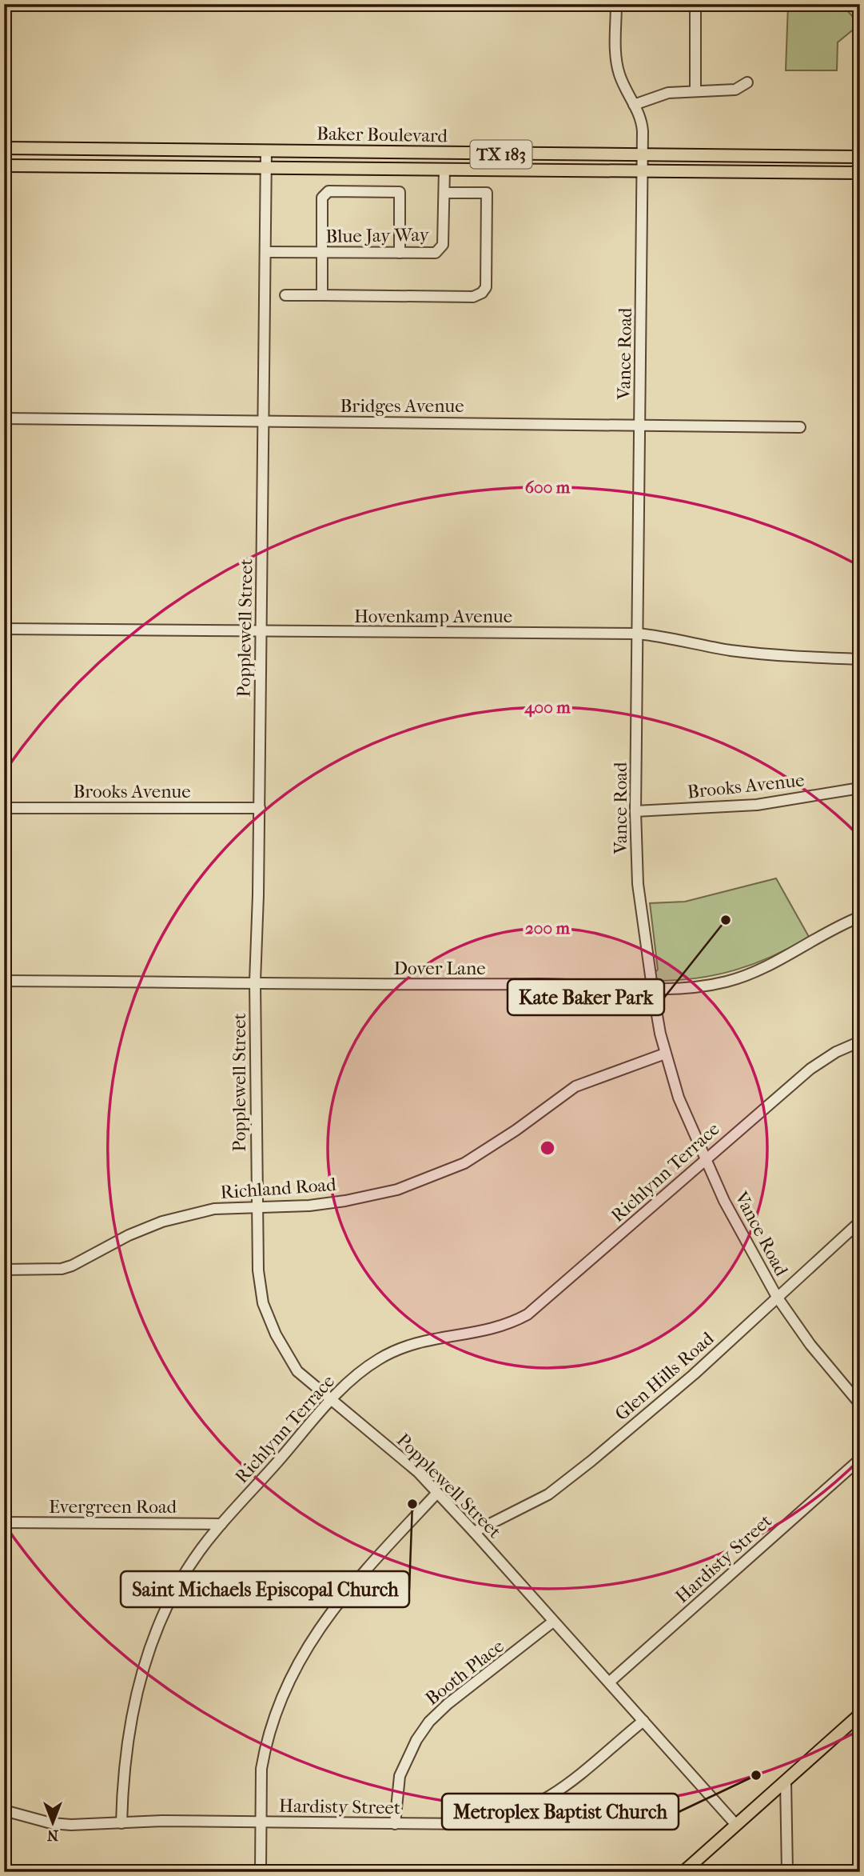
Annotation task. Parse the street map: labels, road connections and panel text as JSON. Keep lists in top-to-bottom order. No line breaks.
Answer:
{"streets":{"main road":["Baker Boulevard","TX 183"],"street":["Blue Jay Way","Vance Road","Bridges Avenue","Hovenkamp Avenue","Popplewell Street","Brooks Avenue","Dover Lane","Richlynn Terrace","Richland Road","Glen Hills Road","Evergreen Road","Hardisty Street","Booth Place"]},"crossings":[["Baker Boulevard","Blue Jay Way"],["Baker Boulevard","Vance Road"],["Baker Boulevard","Popplewell Street"],["Blue Jay Way","Popplewell Street"],["Vance Road","Bridges Avenue"],["Vance Road","Hovenkamp Avenue"],["Vance Road","Brooks Avenue"],["Vance Road","Dover Lane"],["Vance Road","Richlynn Terrace"],["Vance Road","Richland Road"],["Vance Road","Glen Hills Road"],["Bridges Avenue","Popplewell Street"],["Hovenkamp Avenue","Popplewell Street"],["Popplewell Street","Brooks Avenue"],["Popplewell Street","Dover Lane"],["Popplewell Street","Richlynn Terrace"],["Popplewell Street","Richland Road"],["Popplewell Street","Glen Hills Road"],["Popplewell Street","Hardisty Street"],["Popplewell Street","Booth Place"],["Richlynn Terrace","Evergreen Road"],["Richlynn Terrace","Hardisty Street"],["Hardisty Street","Booth Place"]],"places":["Kate Baker Park","Saint Michaels Episcopal Church","Metroplex Baptist Church"],"north":"bottom","rings":["600 m","400 m","200 m"]}
